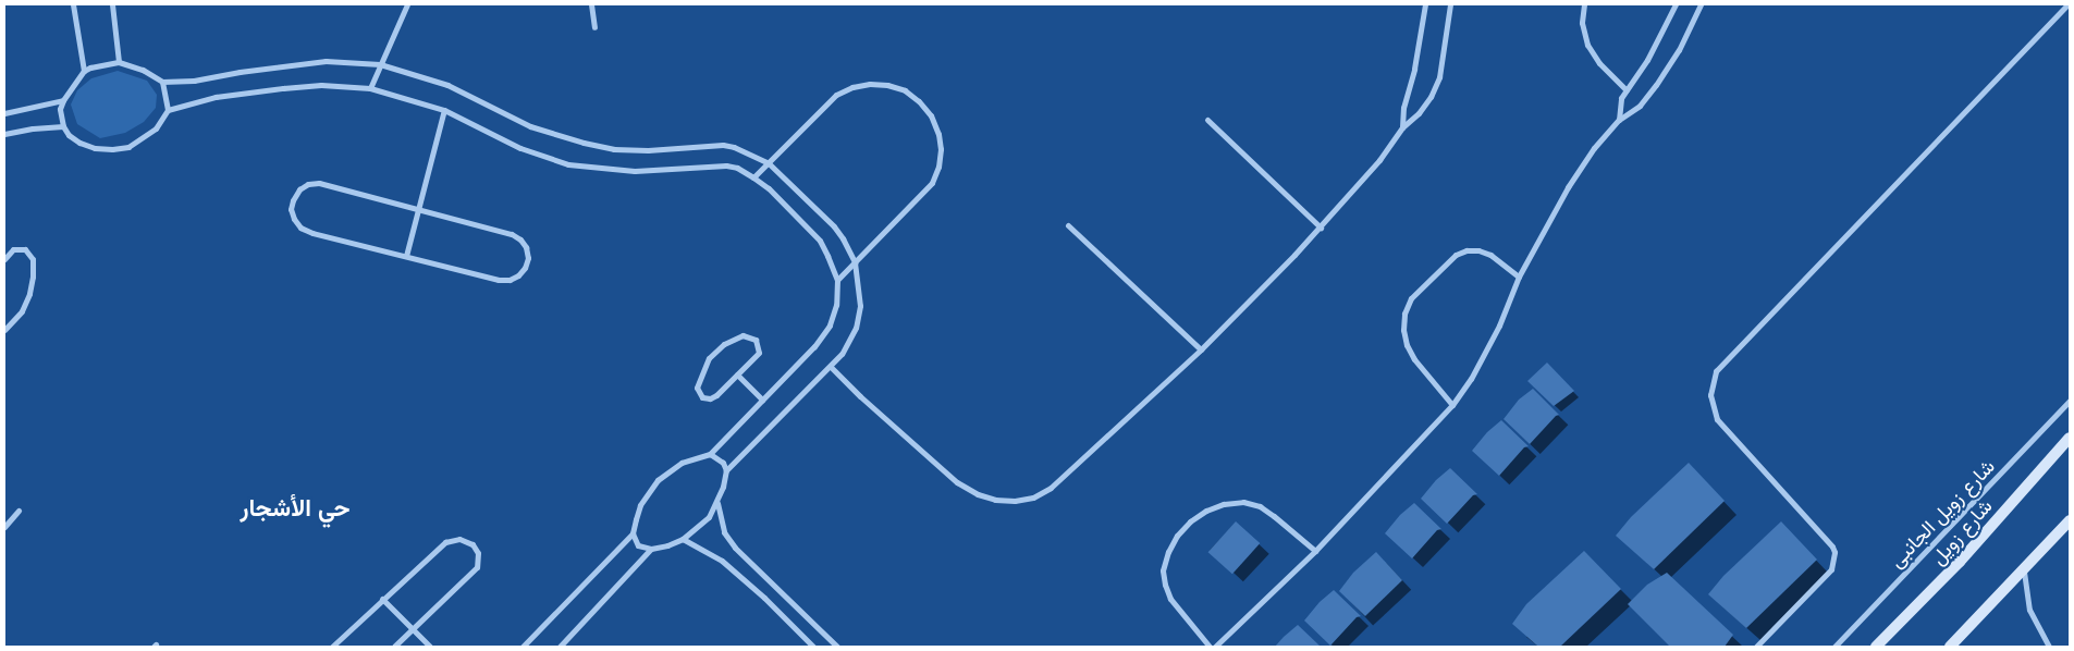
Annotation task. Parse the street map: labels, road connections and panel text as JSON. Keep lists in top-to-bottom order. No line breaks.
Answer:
{"streets":{"main road":["شارع زويل"],"street":["شارع زويل الجانبى"]},"districts":["حي الأشجار"]}
